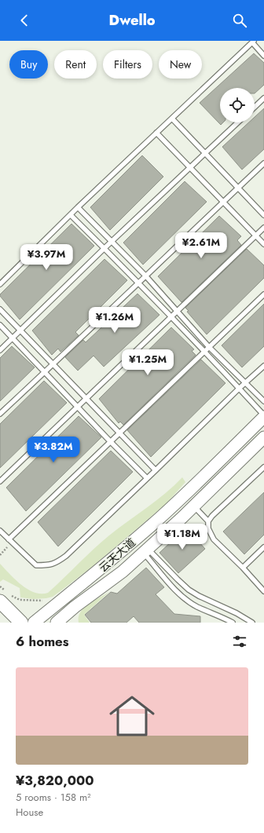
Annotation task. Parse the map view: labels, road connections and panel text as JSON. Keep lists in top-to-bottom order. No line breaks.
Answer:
{"streets":{"main road":["云天大道"]},"page":{"header":"Dwello","chip":["Buy","Rent","Filters","New"],"price":["¥2.61M","¥3.97M","¥1.26M","¥1.25M","¥3.82M","¥1.18M"],"heading":"6 homes","list":[{"name":"¥3,820,000","note":"5 rooms · 158 m² · House"}]}}
